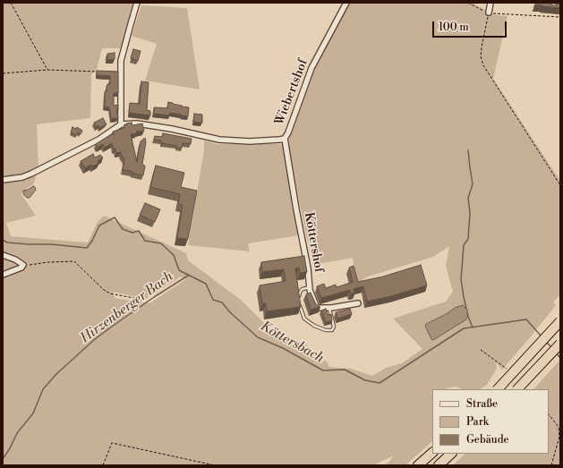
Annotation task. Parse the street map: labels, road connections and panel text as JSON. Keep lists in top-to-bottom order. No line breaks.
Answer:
{"streets":{"street":["Wiebertshof","Köttershof"]},"crossings":[["Wiebertshof","Köttershof"]],"water":["Hirzenberger Bach","Köttersbach"],"legend":["Straße","Park","Gebäude"],"scale_bar":"100 m"}
